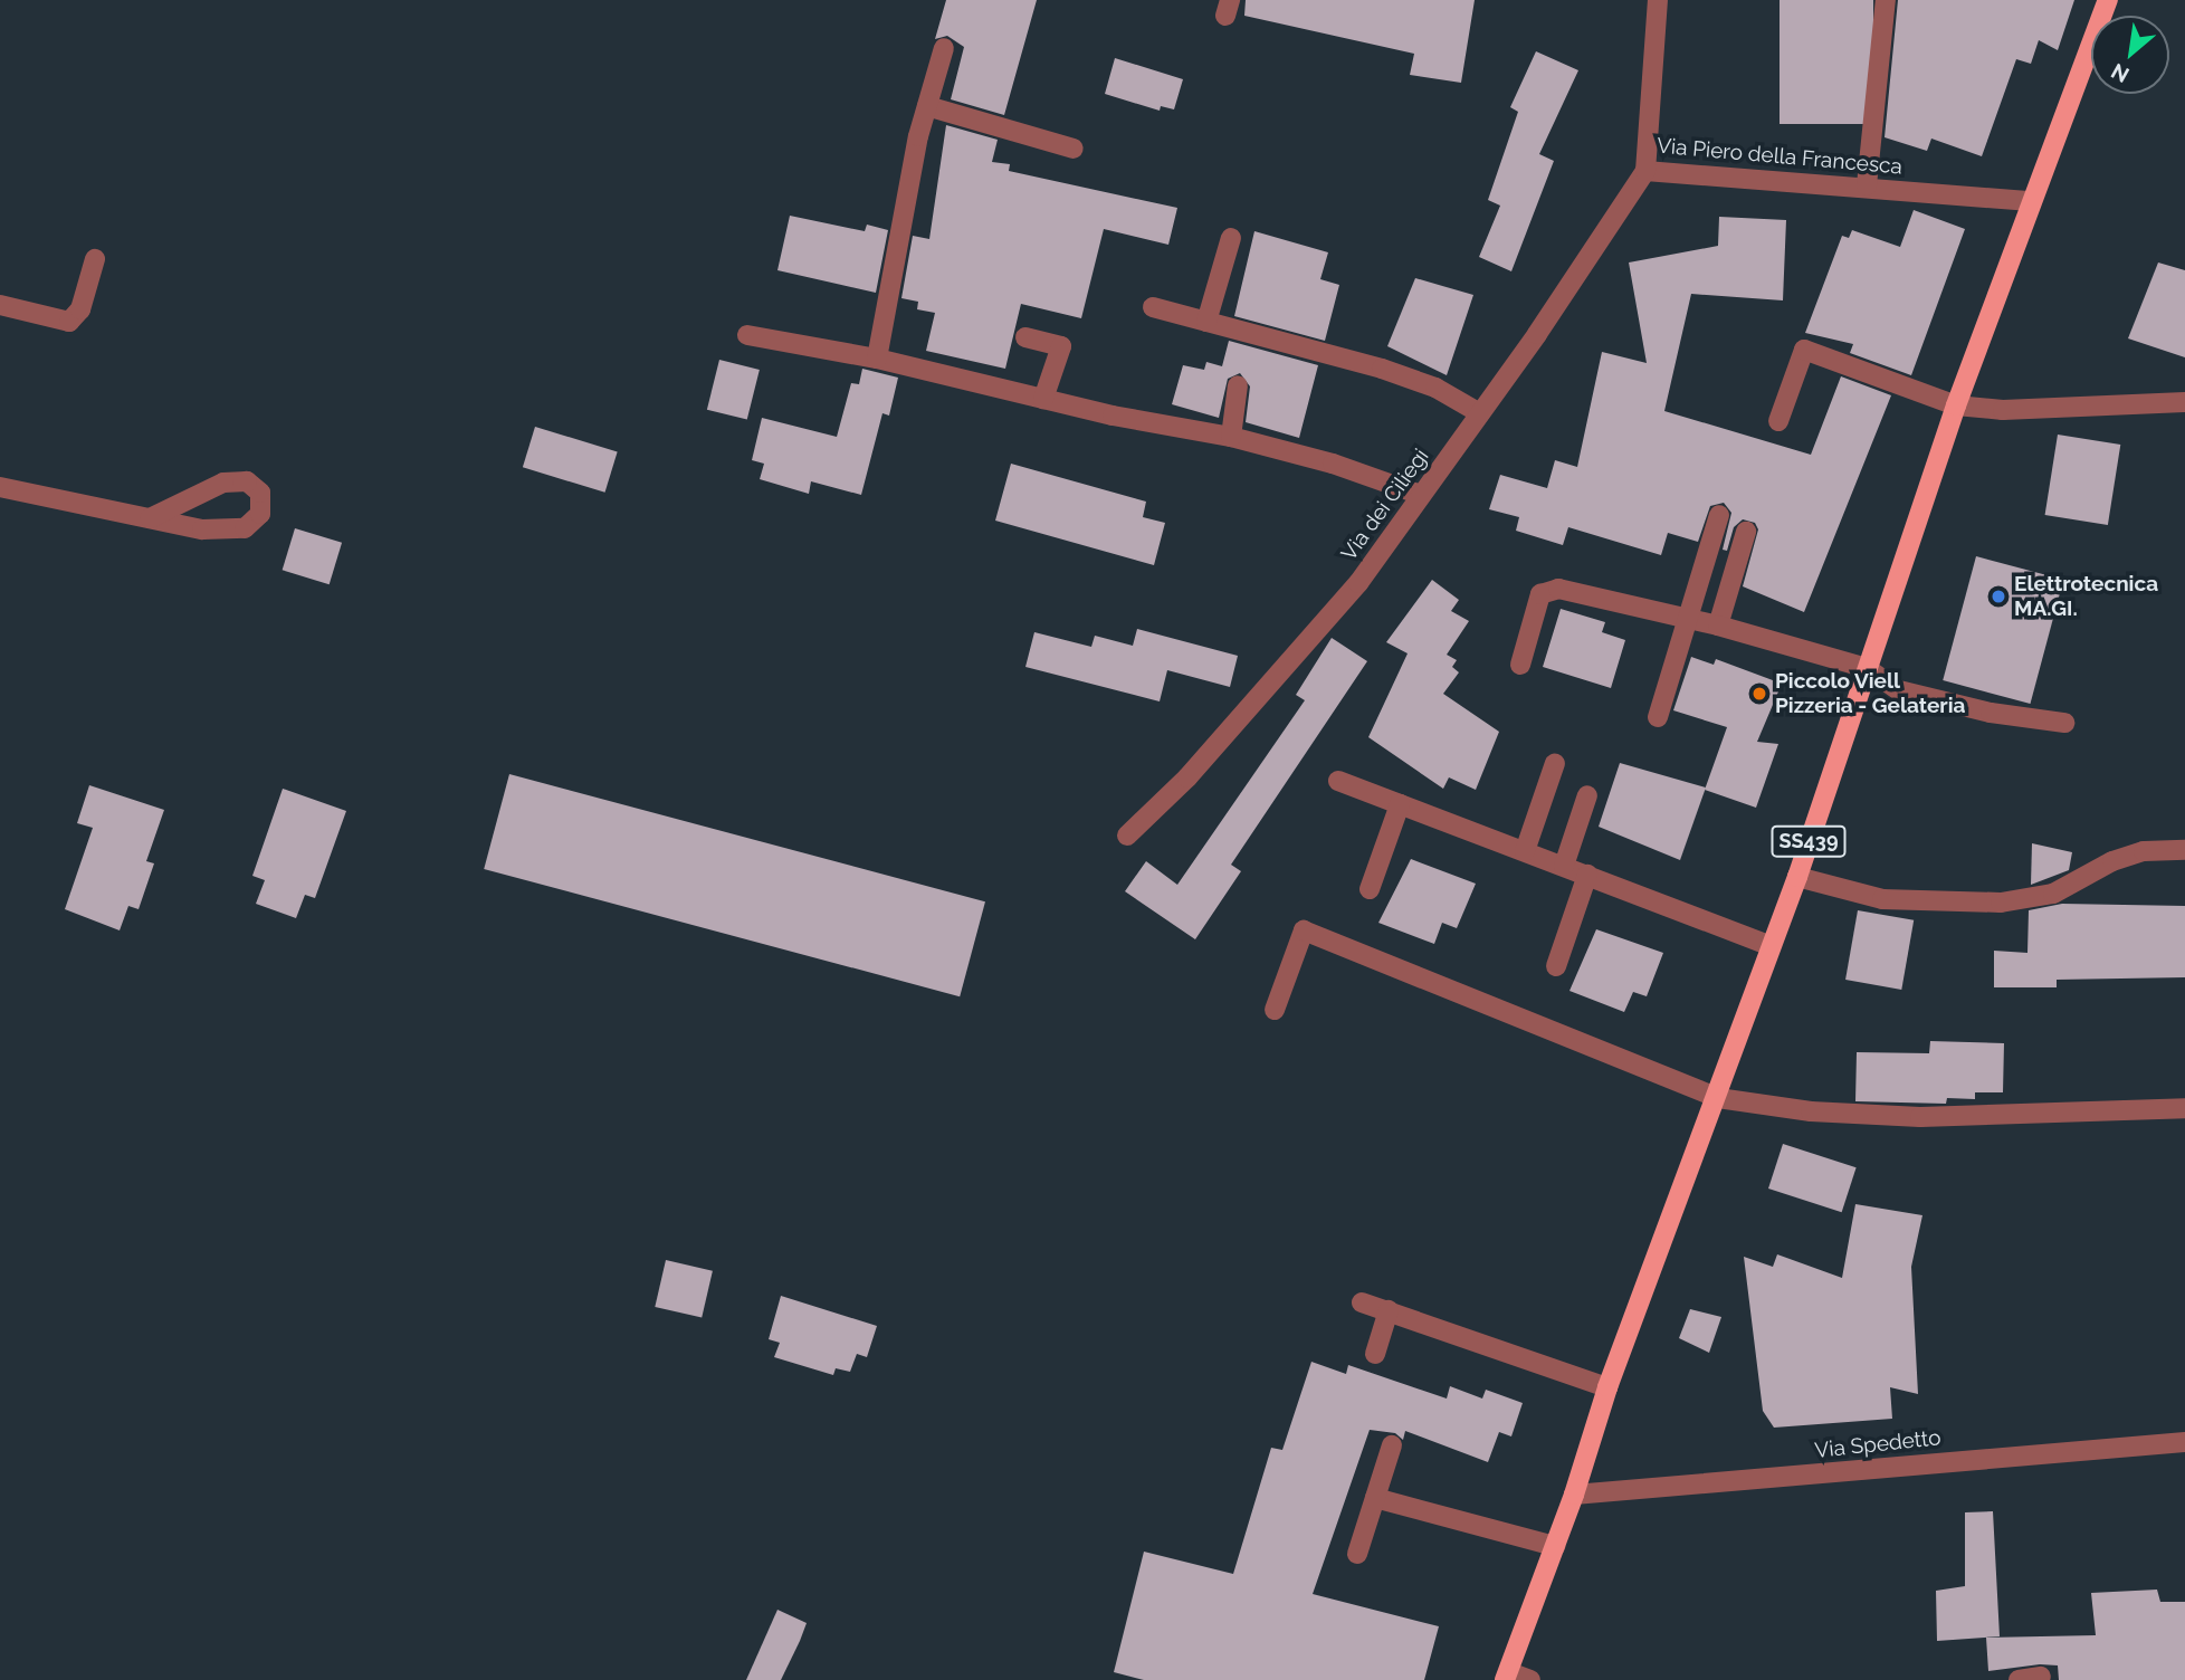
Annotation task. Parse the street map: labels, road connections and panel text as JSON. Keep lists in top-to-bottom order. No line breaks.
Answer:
{"streets":{"main road":["SS439"],"street":["Via Piero della Francesca","Via dei Ciliegi","Via Spedetto"]},"crossings":[["Via Piero della Francesca","Via dei Ciliegi"],["Via Piero della Francesca","SS439"],["SS439","Via Spedetto"]],"places":["Elettrotecnica MA.GI.","Piccolo Viell Pizzeria - Gelateria"],"north":"bottom left"}
